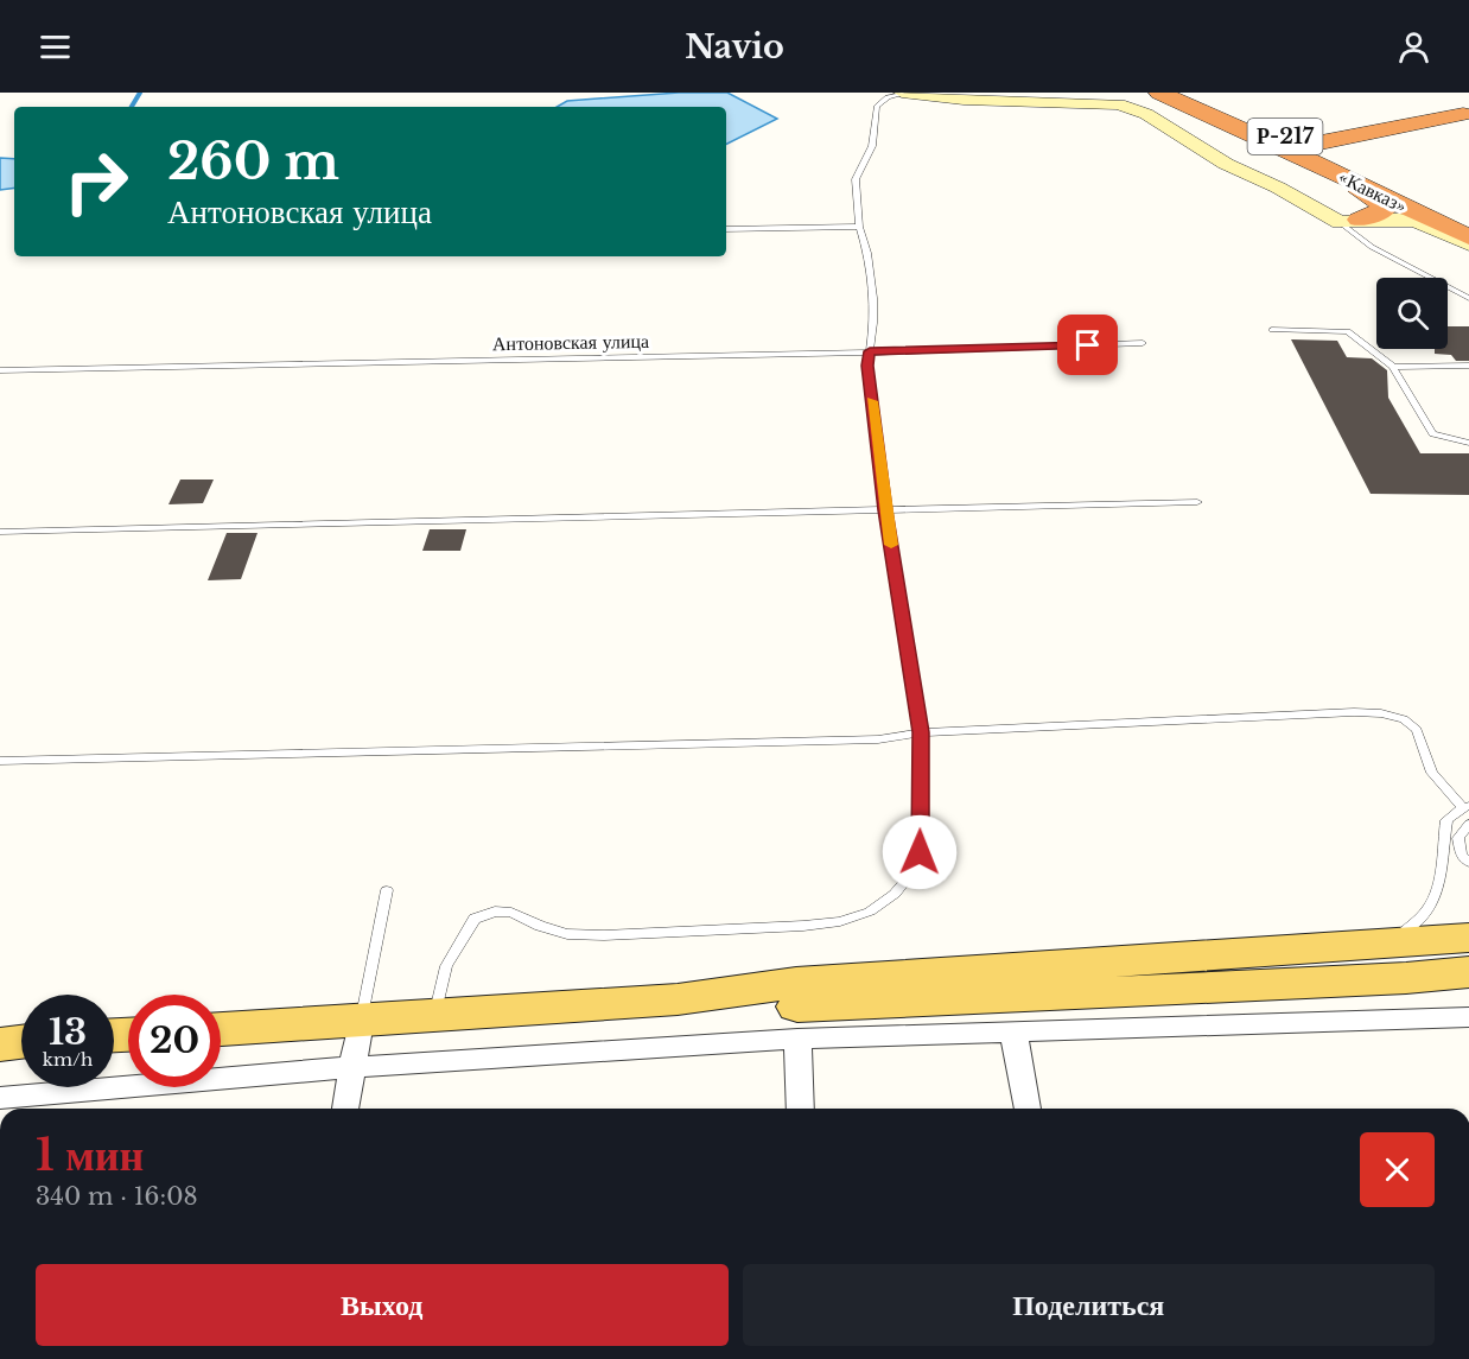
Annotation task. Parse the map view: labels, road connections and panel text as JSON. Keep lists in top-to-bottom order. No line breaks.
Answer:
{"streets":{"highway":["Р-217","«Кавказ»"],"lane":["Антоновская улица"]},"page":{"header":"Navio","turn":["260 m","Антоновская улица"],"speed":"13 km/h","limit":"20","heading":["1 мин","340 m · 16:08"],"buttons":["Выход","Поделиться"]}}
